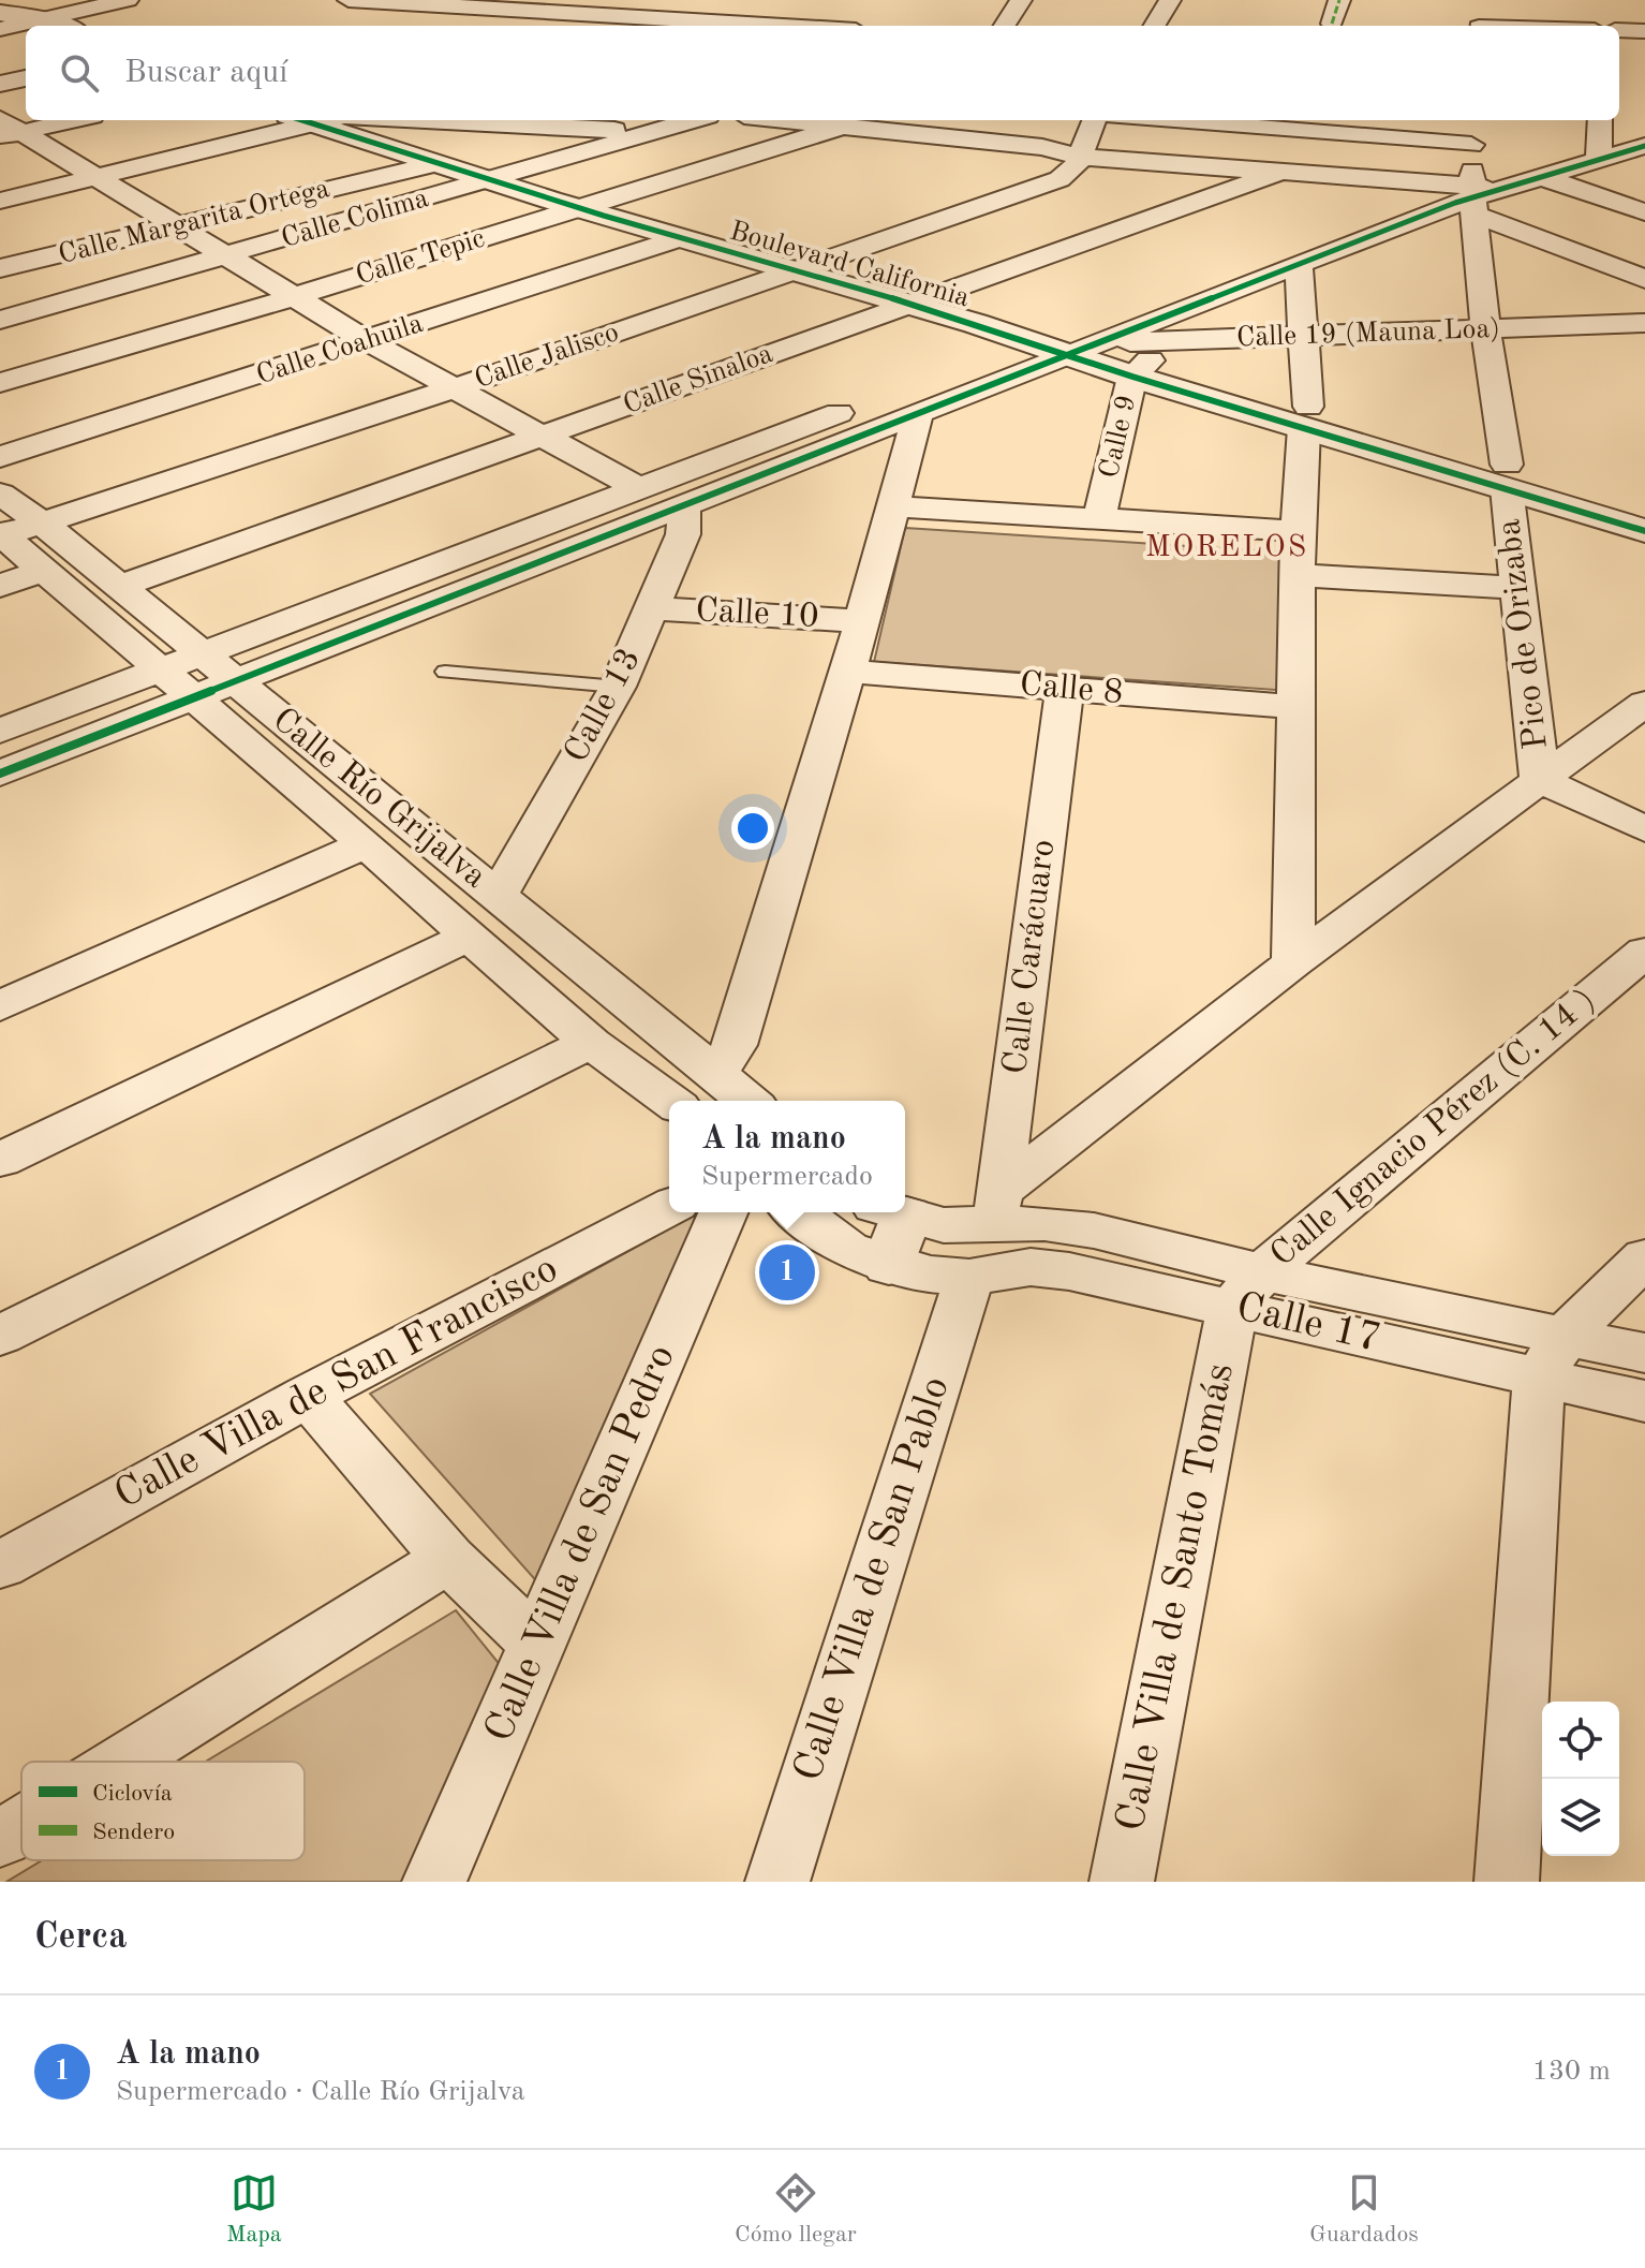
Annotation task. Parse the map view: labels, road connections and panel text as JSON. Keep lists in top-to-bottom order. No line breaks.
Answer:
{"streets":{"street":["Calle Colima","Calle Margarita Ortega","Calle Tepic","Boulevard California","Calle 19 (Mauna Loa)","Calle Coahuila","Calle Jalisco","Calle Sinaloa","Calle 9","Calle 10","Pico de Orizaba","Calle 8","Calle 13","Calle Río Grijalva","Calle Carácuaro","Calle Ignacio Pérez (C. 14 )","Calle 17","Calle Villa de San Francisco","Calle Villa de San Pedro","Calle Villa de San Pablo","Calle Villa de Santo Tomás"]},"crossings":[["Calle Colima","Boulevard California"],["Calle Margarita Ortega","Boulevard California"],["Calle Tepic","Boulevard California"],["Boulevard California","Calle 19 (Mauna Loa)"],["Boulevard California","Calle Coahuila"],["Boulevard California","Calle Jalisco"],["Boulevard California","Calle Sinaloa"],["Boulevard California","Calle 9"],["Boulevard California","Pico de Orizaba"],["Calle 19 (Mauna Loa)","Pico de Orizaba"],["Calle Jalisco","Calle Río Grijalva"],["Calle Sinaloa","Calle Río Grijalva"],["Calle 10","Calle 13"],["Calle 8","Calle Carácuaro"],["Calle 13","Calle Río Grijalva"],["Calle Carácuaro","Calle 17"],["Calle Ignacio Pérez (C. 14 )","Calle 17"],["Calle Ignacio Pérez (C. 14 )","Calle Villa de Santo Tomás"],["Calle 17","Calle Villa de San Pablo"],["Calle 17","Calle Villa de Santo Tomás"]],"districts":["MORELOS"],"legend":["Ciclovía","Sendero"],"page":{"search":"Buscar aquí","popup":["A la mano","Supermercado"],"pins":"1","heading":"Cerca","list":[{"mark":"1","name":"A la mano","note":"Supermercado · Calle Río Grijalva","value":"130 m"}],"nav":["Mapa","Cómo llegar","Guardados"]}}
